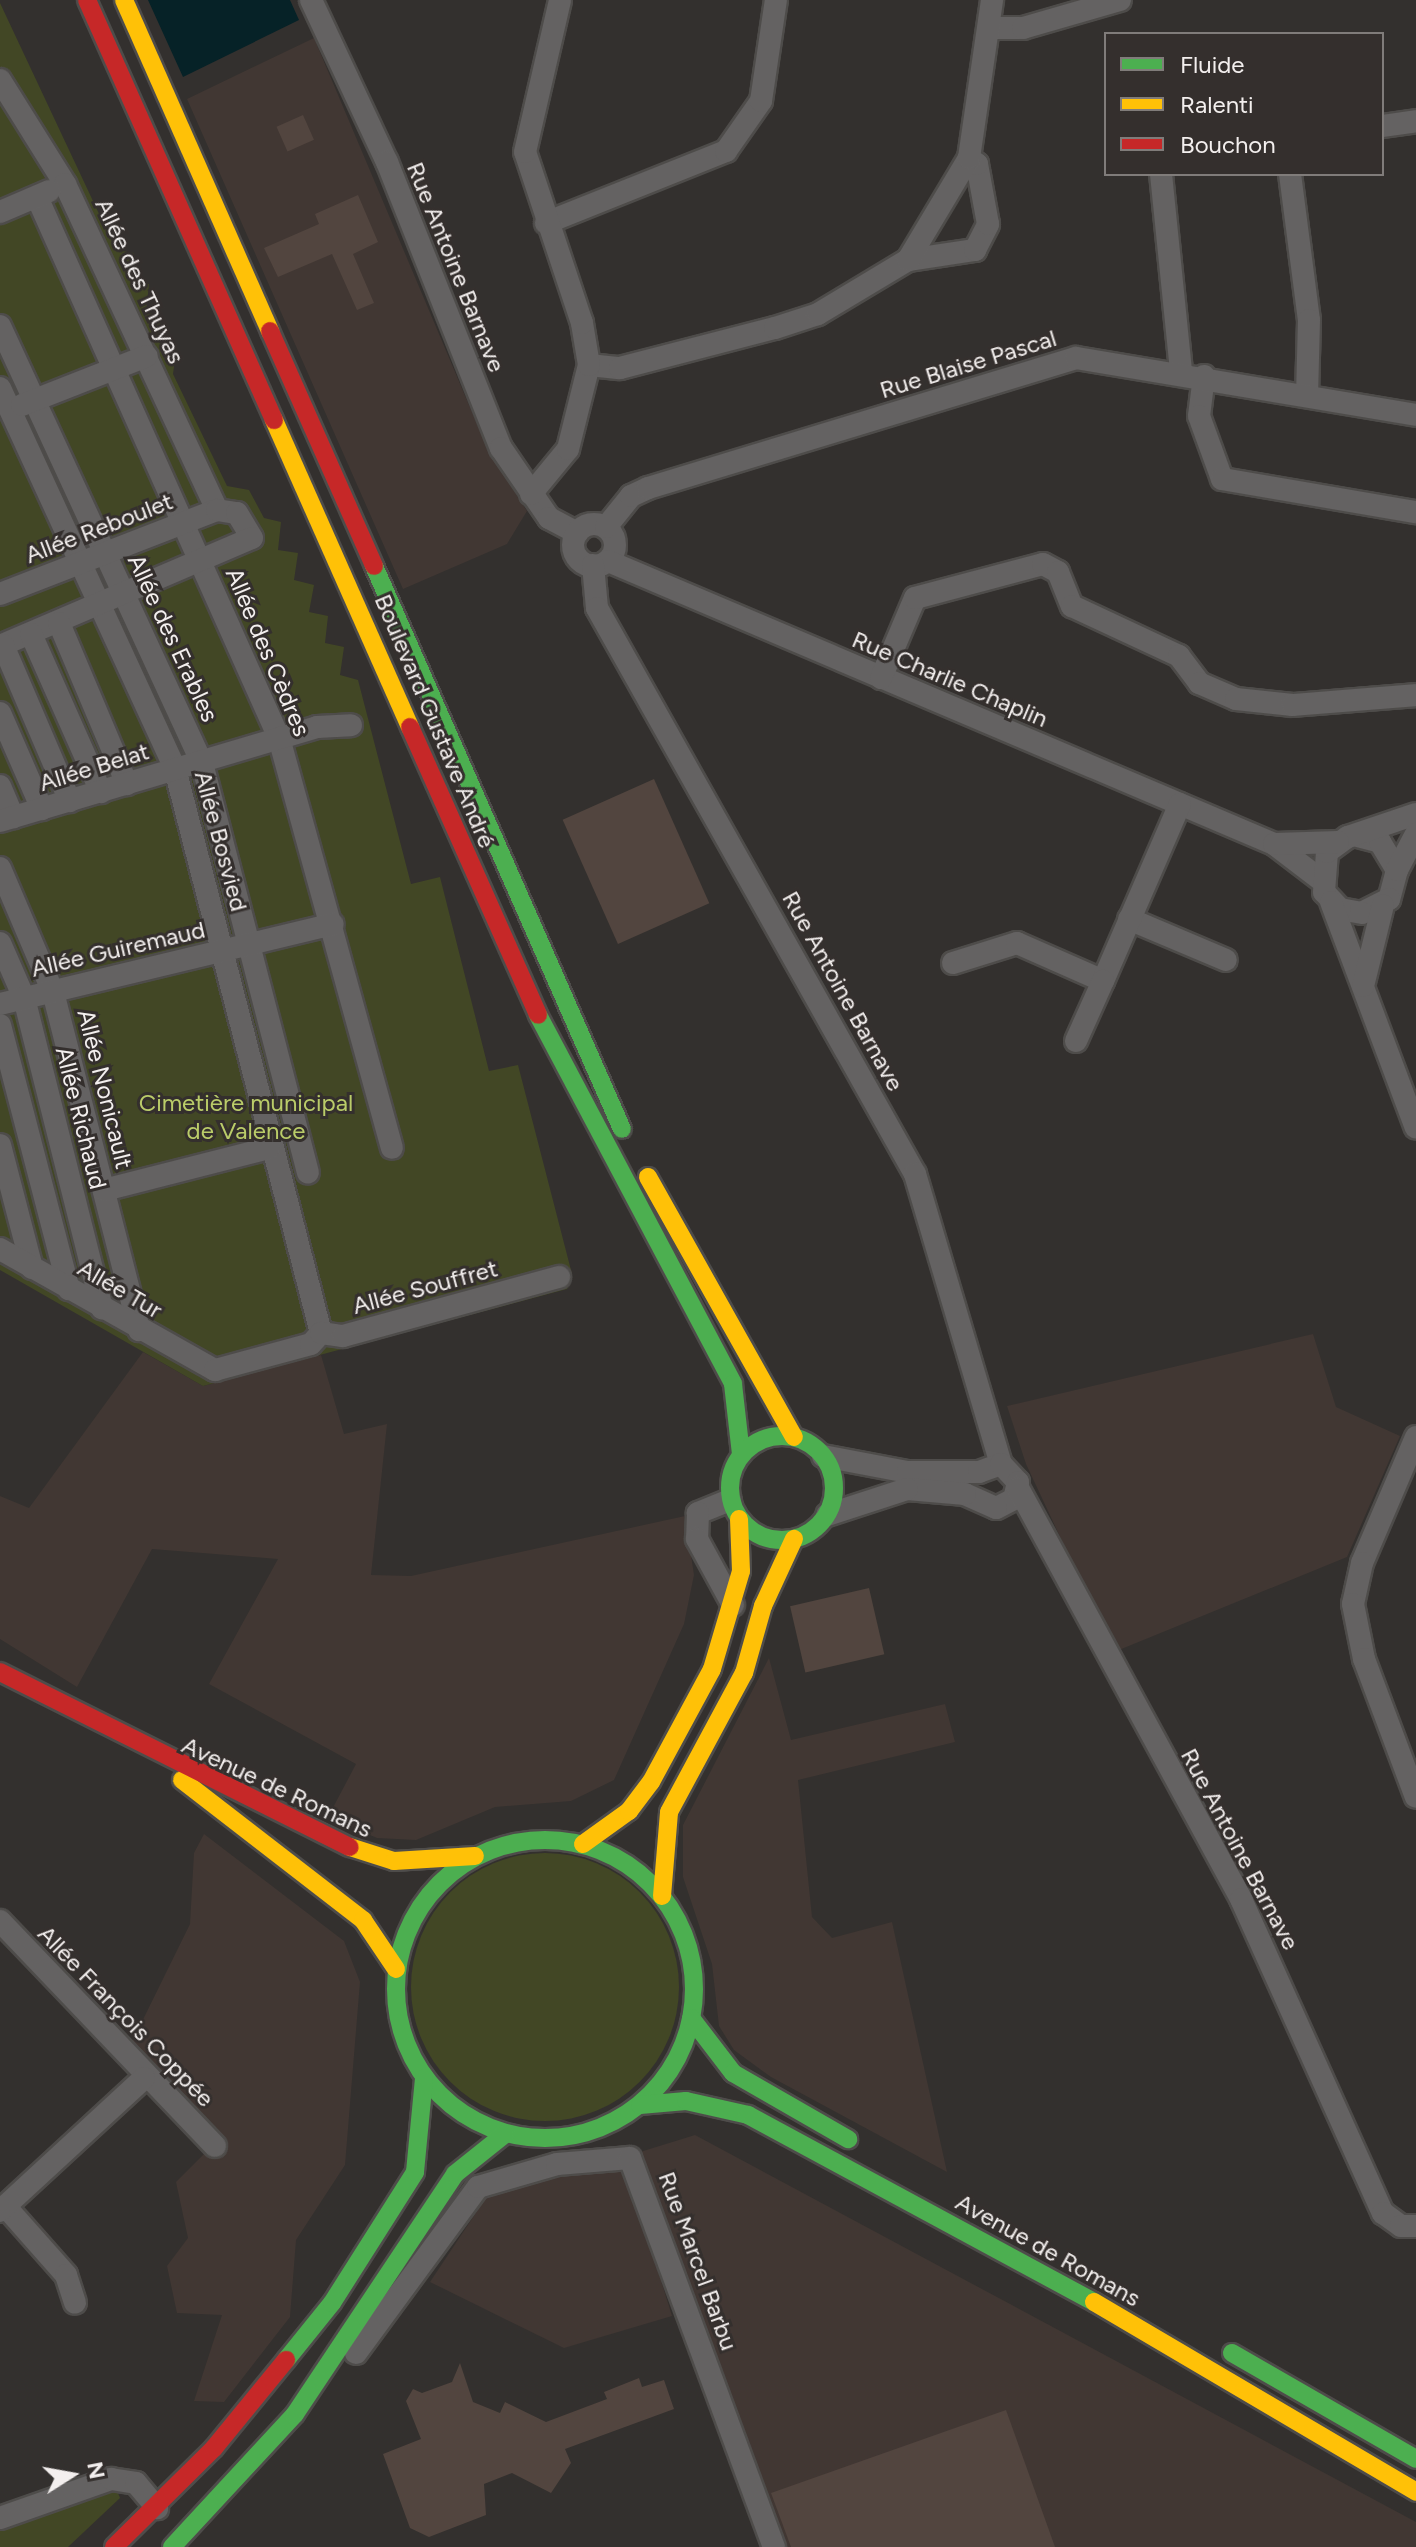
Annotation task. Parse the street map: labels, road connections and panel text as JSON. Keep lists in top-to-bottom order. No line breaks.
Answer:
{"streets":{"main road":["Boulevard Gustave André","Avenue de Romans"],"street":["Rue Antoine Barnave","Allée des Thuyas","Rue Blaise Pascal","Allée Reboulet","Allée des Erables","Allée des Cèdres","Rue Charlie Chaplin","Allée Belat","Allée Bosvied","Allée Guiremaud","Allée Nonicault","Allée Richaud","Allée Souffret","Allée Tur","Allée François Coppée","Rue Marcel Barbu"]},"crossings":[["Rue Antoine Barnave","Rue Blaise Pascal"],["Rue Antoine Barnave","Rue Charlie Chaplin"],["Allée des Thuyas","Allée Reboulet"],["Rue Blaise Pascal","Rue Charlie Chaplin"],["Allée Reboulet","Allée des Erables"],["Allée Reboulet","Allée des Cèdres"],["Allée Reboulet","Allée Bosvied"],["Allée des Erables","Allée Belat"],["Allée des Erables","Allée Guiremaud"],["Allée des Cèdres","Allée Belat"],["Allée des Cèdres","Allée Guiremaud"],["Allée Belat","Allée Bosvied"],["Allée Bosvied","Allée Guiremaud"],["Allée Bosvied","Allée Souffret"],["Allée Guiremaud","Allée Nonicault"],["Allée Guiremaud","Allée Richaud"],["Allée Nonicault","Allée Tur"],["Allée Richaud","Allée Tur"],["Allée Souffret","Allée Tur"]],"parks":["Cimetière municipal de Valence"],"legend":["Fluide","Ralenti","Bouchon"],"north":"right"}
